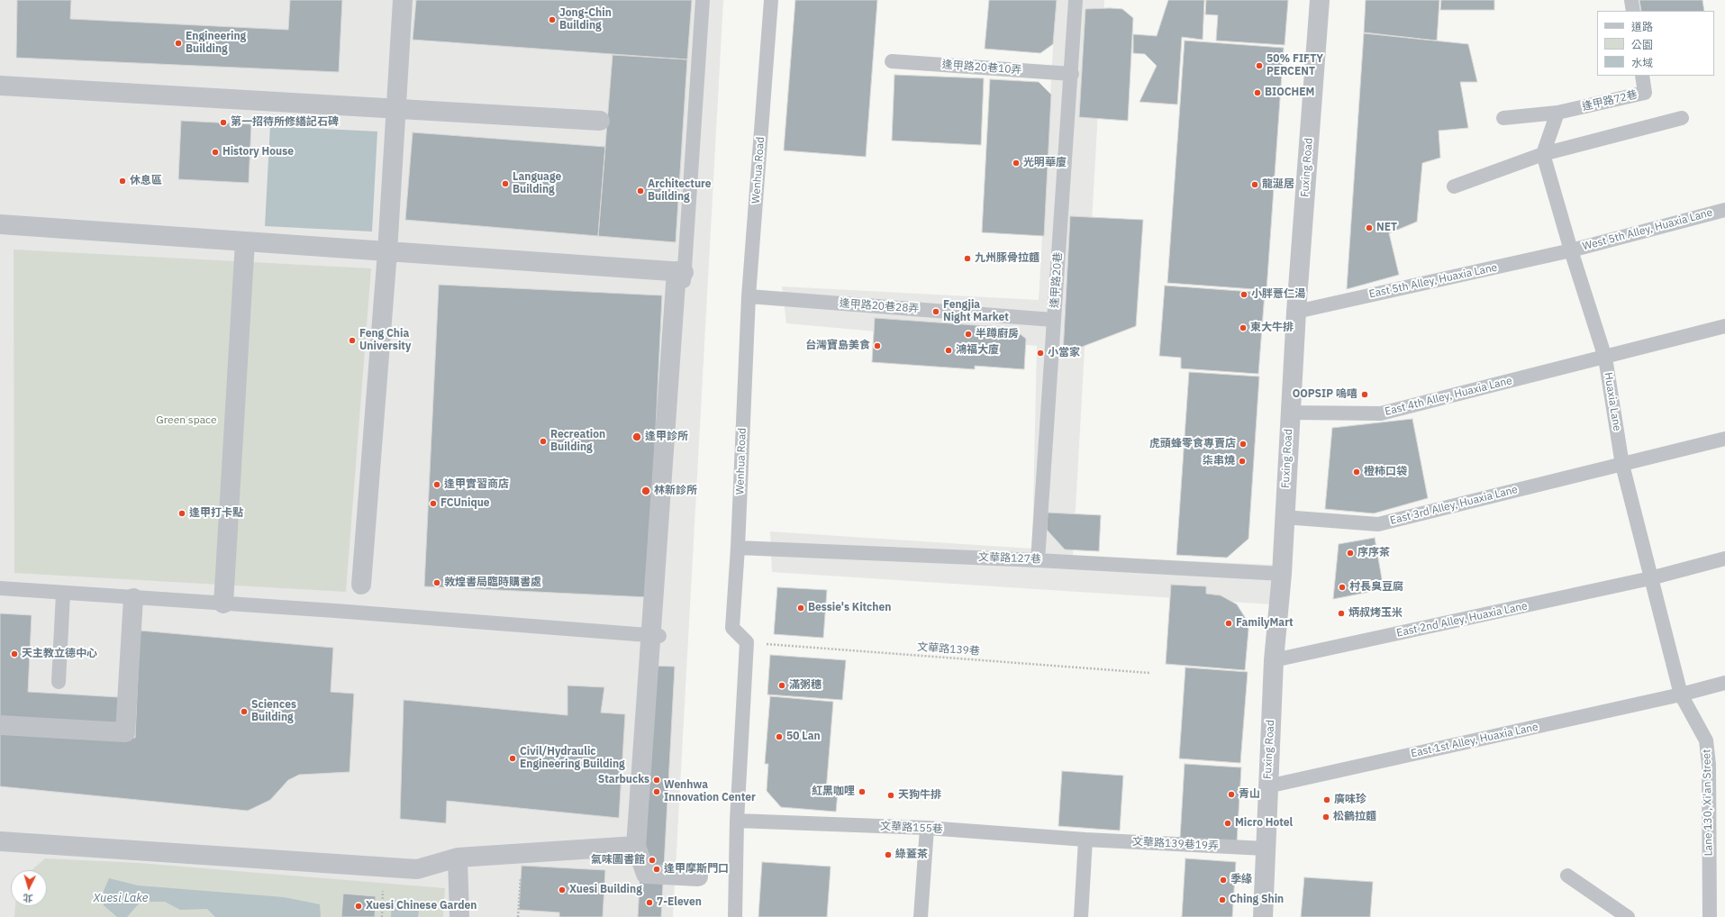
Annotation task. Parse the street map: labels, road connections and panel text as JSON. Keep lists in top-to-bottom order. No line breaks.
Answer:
{"streets":{"street":["Fuxing Road"],"lane":["逢甲路20巷10弄","逢甲路72巷","Wenhua Road","West 5th Alley, Huaxia Lane","逢甲路20巷","East 5th Alley, Huaxia Lane","逢甲路20巷28弄","East 4th Alley, Huaxia Lane","Huaxia Lane","East 3rd Alley, Huaxia Lane","文華路127巷","East 2nd Alley, Huaxia Lane","East 1st Alley, Huaxia Lane","Lane 130, Xi'an Street","文華路155巷","文華路139巷19弄"],"path":["文華路139巷"]},"crossings":[["逢甲路20巷10弄","逢甲路20巷"],["Fuxing Road","East 5th Alley, Huaxia Lane"],["Fuxing Road","East 4th Alley, Huaxia Lane"],["Fuxing Road","East 3rd Alley, Huaxia Lane"],["Fuxing Road","文華路127巷"],["Fuxing Road","East 2nd Alley, Huaxia Lane"],["Fuxing Road","East 1st Alley, Huaxia Lane"],["Fuxing Road","文華路139巷19弄"],["Wenhua Road","逢甲路20巷28弄"],["Wenhua Road","文華路127巷"],["Wenhua Road","文華路139巷"],["West 5th Alley, Huaxia Lane","East 5th Alley, Huaxia Lane"],["West 5th Alley, Huaxia Lane","Huaxia Lane"],["逢甲路20巷","逢甲路20巷28弄"],["逢甲路20巷","文華路127巷"],["East 5th Alley, Huaxia Lane","Huaxia Lane"],["East 4th Alley, Huaxia Lane","Huaxia Lane"],["Huaxia Lane","East 3rd Alley, Huaxia Lane"],["Huaxia Lane","East 2nd Alley, Huaxia Lane"],["Huaxia Lane","East 1st Alley, Huaxia Lane"],["Huaxia Lane","Lane 130, Xi'an Street"],["East 1st Alley, Huaxia Lane","Lane 130, Xi'an Street"],["文華路155巷","文華路139巷19弄"]],"water":["Xuesi Lake"],"parks":["Green space"],"places":["Jong-Chin Building","Engineering Building","50% FIFTY PERCENT","BIOCHEM","第一招待所修繕記石碑","History House","光明華廈","休息區","Language Building","龍涎居","Architecture Building","NET","九州豚骨拉麵","小胖薏仁湯","Fengjia Night Market","東大牛排","半蹲廚房","Feng Chia University","台灣寶島美食","鴻福大廈","小當家","OOPSIP 嗚嘻","逢甲診所","Recreation Building","虎頭蜂零食專賣店","柒串燒","橙柿口袋","逢甲實習商店","林新診所","FCUnique","逢甲打卡點","序序茶","敦煌書局臨時購書處","村長臭豆腐","Bessie's Kitchen","炳叔烤玉米","FamilyMart","天主教立德中心","滿粥穗","Sciences Building","50 Lan","Civil/Hydraulic Engineering Building","Starbucks","Wenhwa Innovation Center","紅黑咖哩","青山","天狗牛排","廣味珍","松鶴拉麵","Micro Hotel","綠蓋茶","氣味圖書館","逢甲摩斯門口","季緣","Xuesi Building","Ching Shin","7-Eleven","Xuesi Chinese Garden"],"legend":["道路","公園","水域"],"north":"bottom"}
